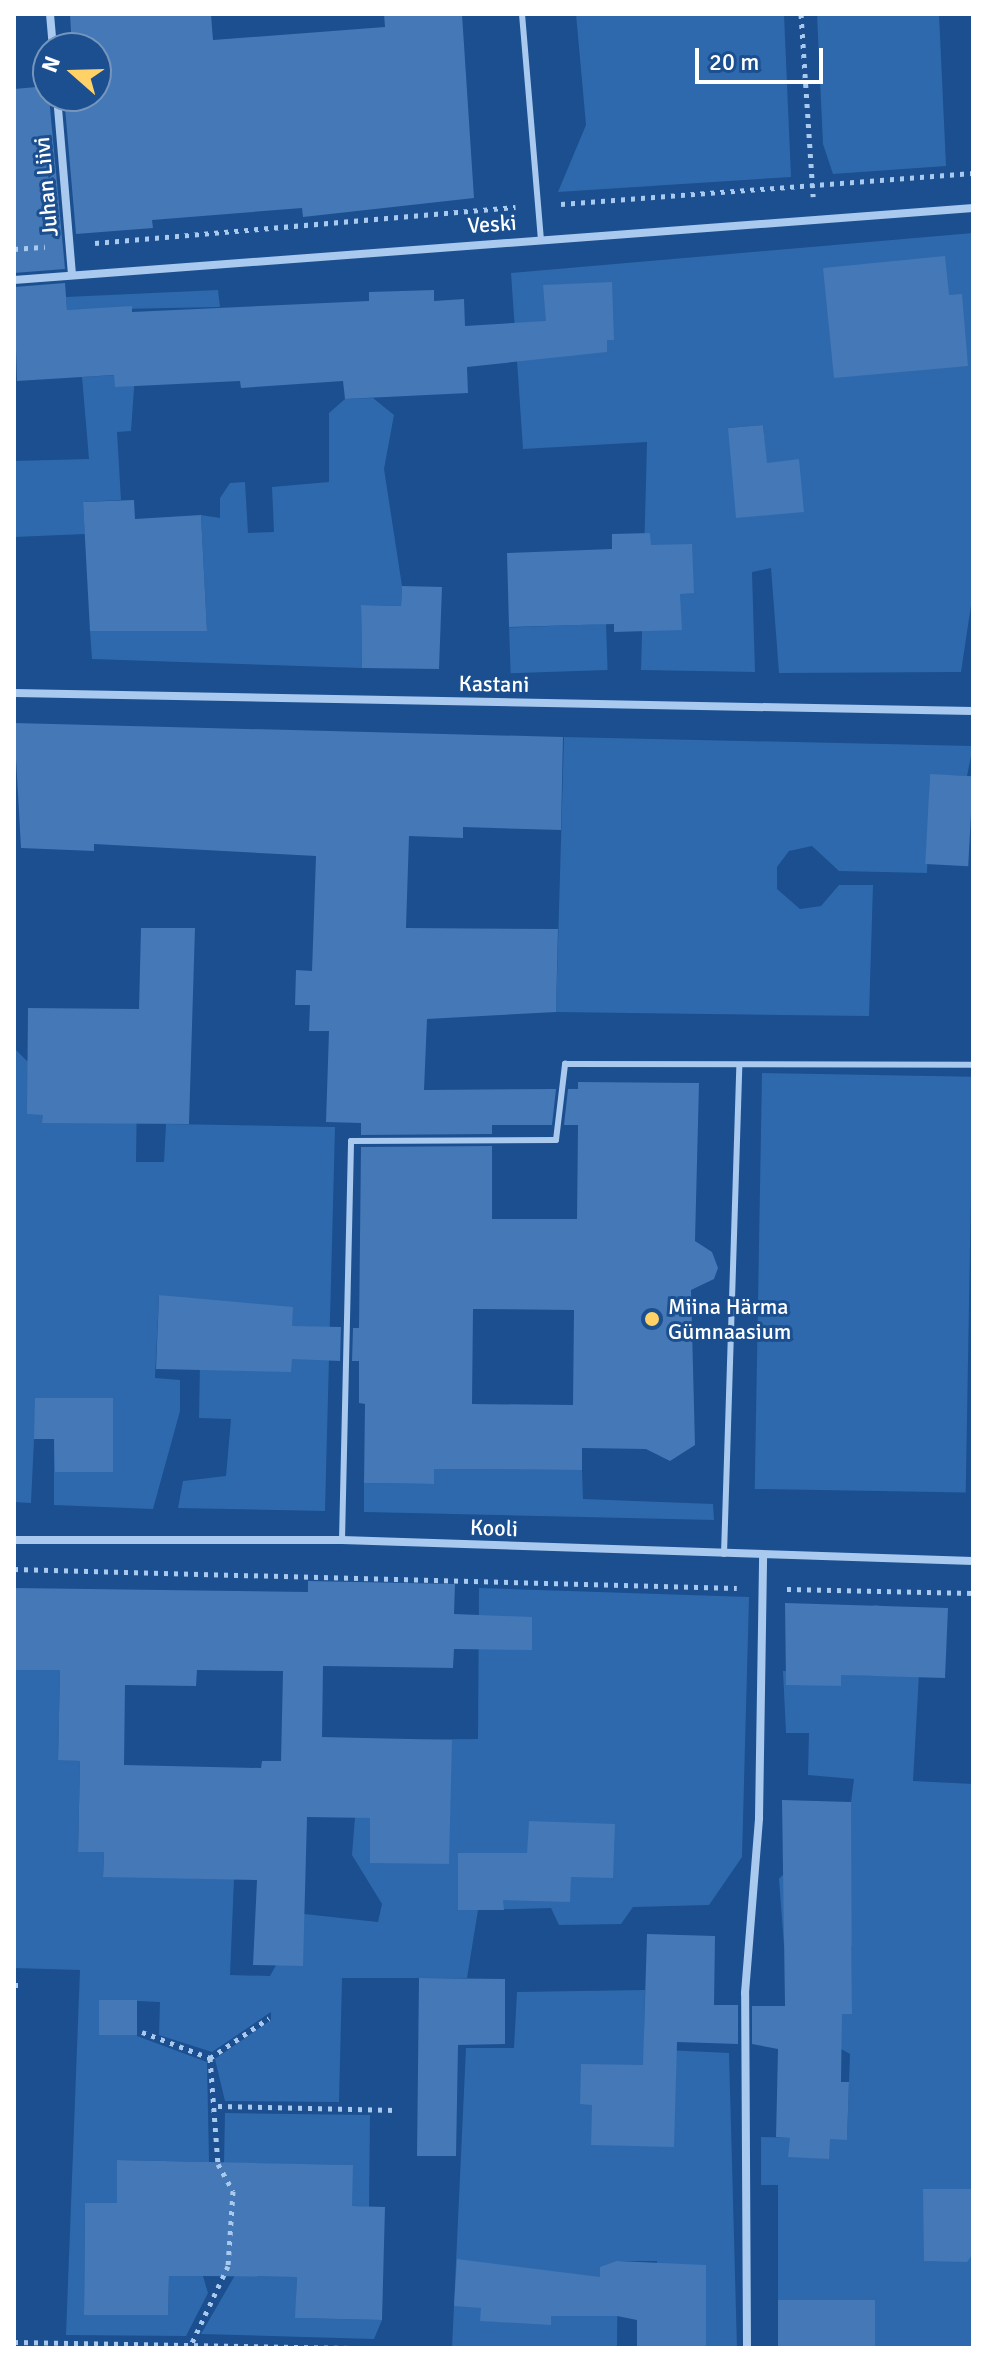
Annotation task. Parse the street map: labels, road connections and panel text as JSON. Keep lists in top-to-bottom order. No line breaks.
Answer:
{"streets":{"street":["Juhan Liivi","Veski","Kastani","Kooli"]},"crossings":[["Juhan Liivi","Veski"]],"places":["Miina Härma Gümnaasium"],"scale_bar":"20 m","north":"left"}
